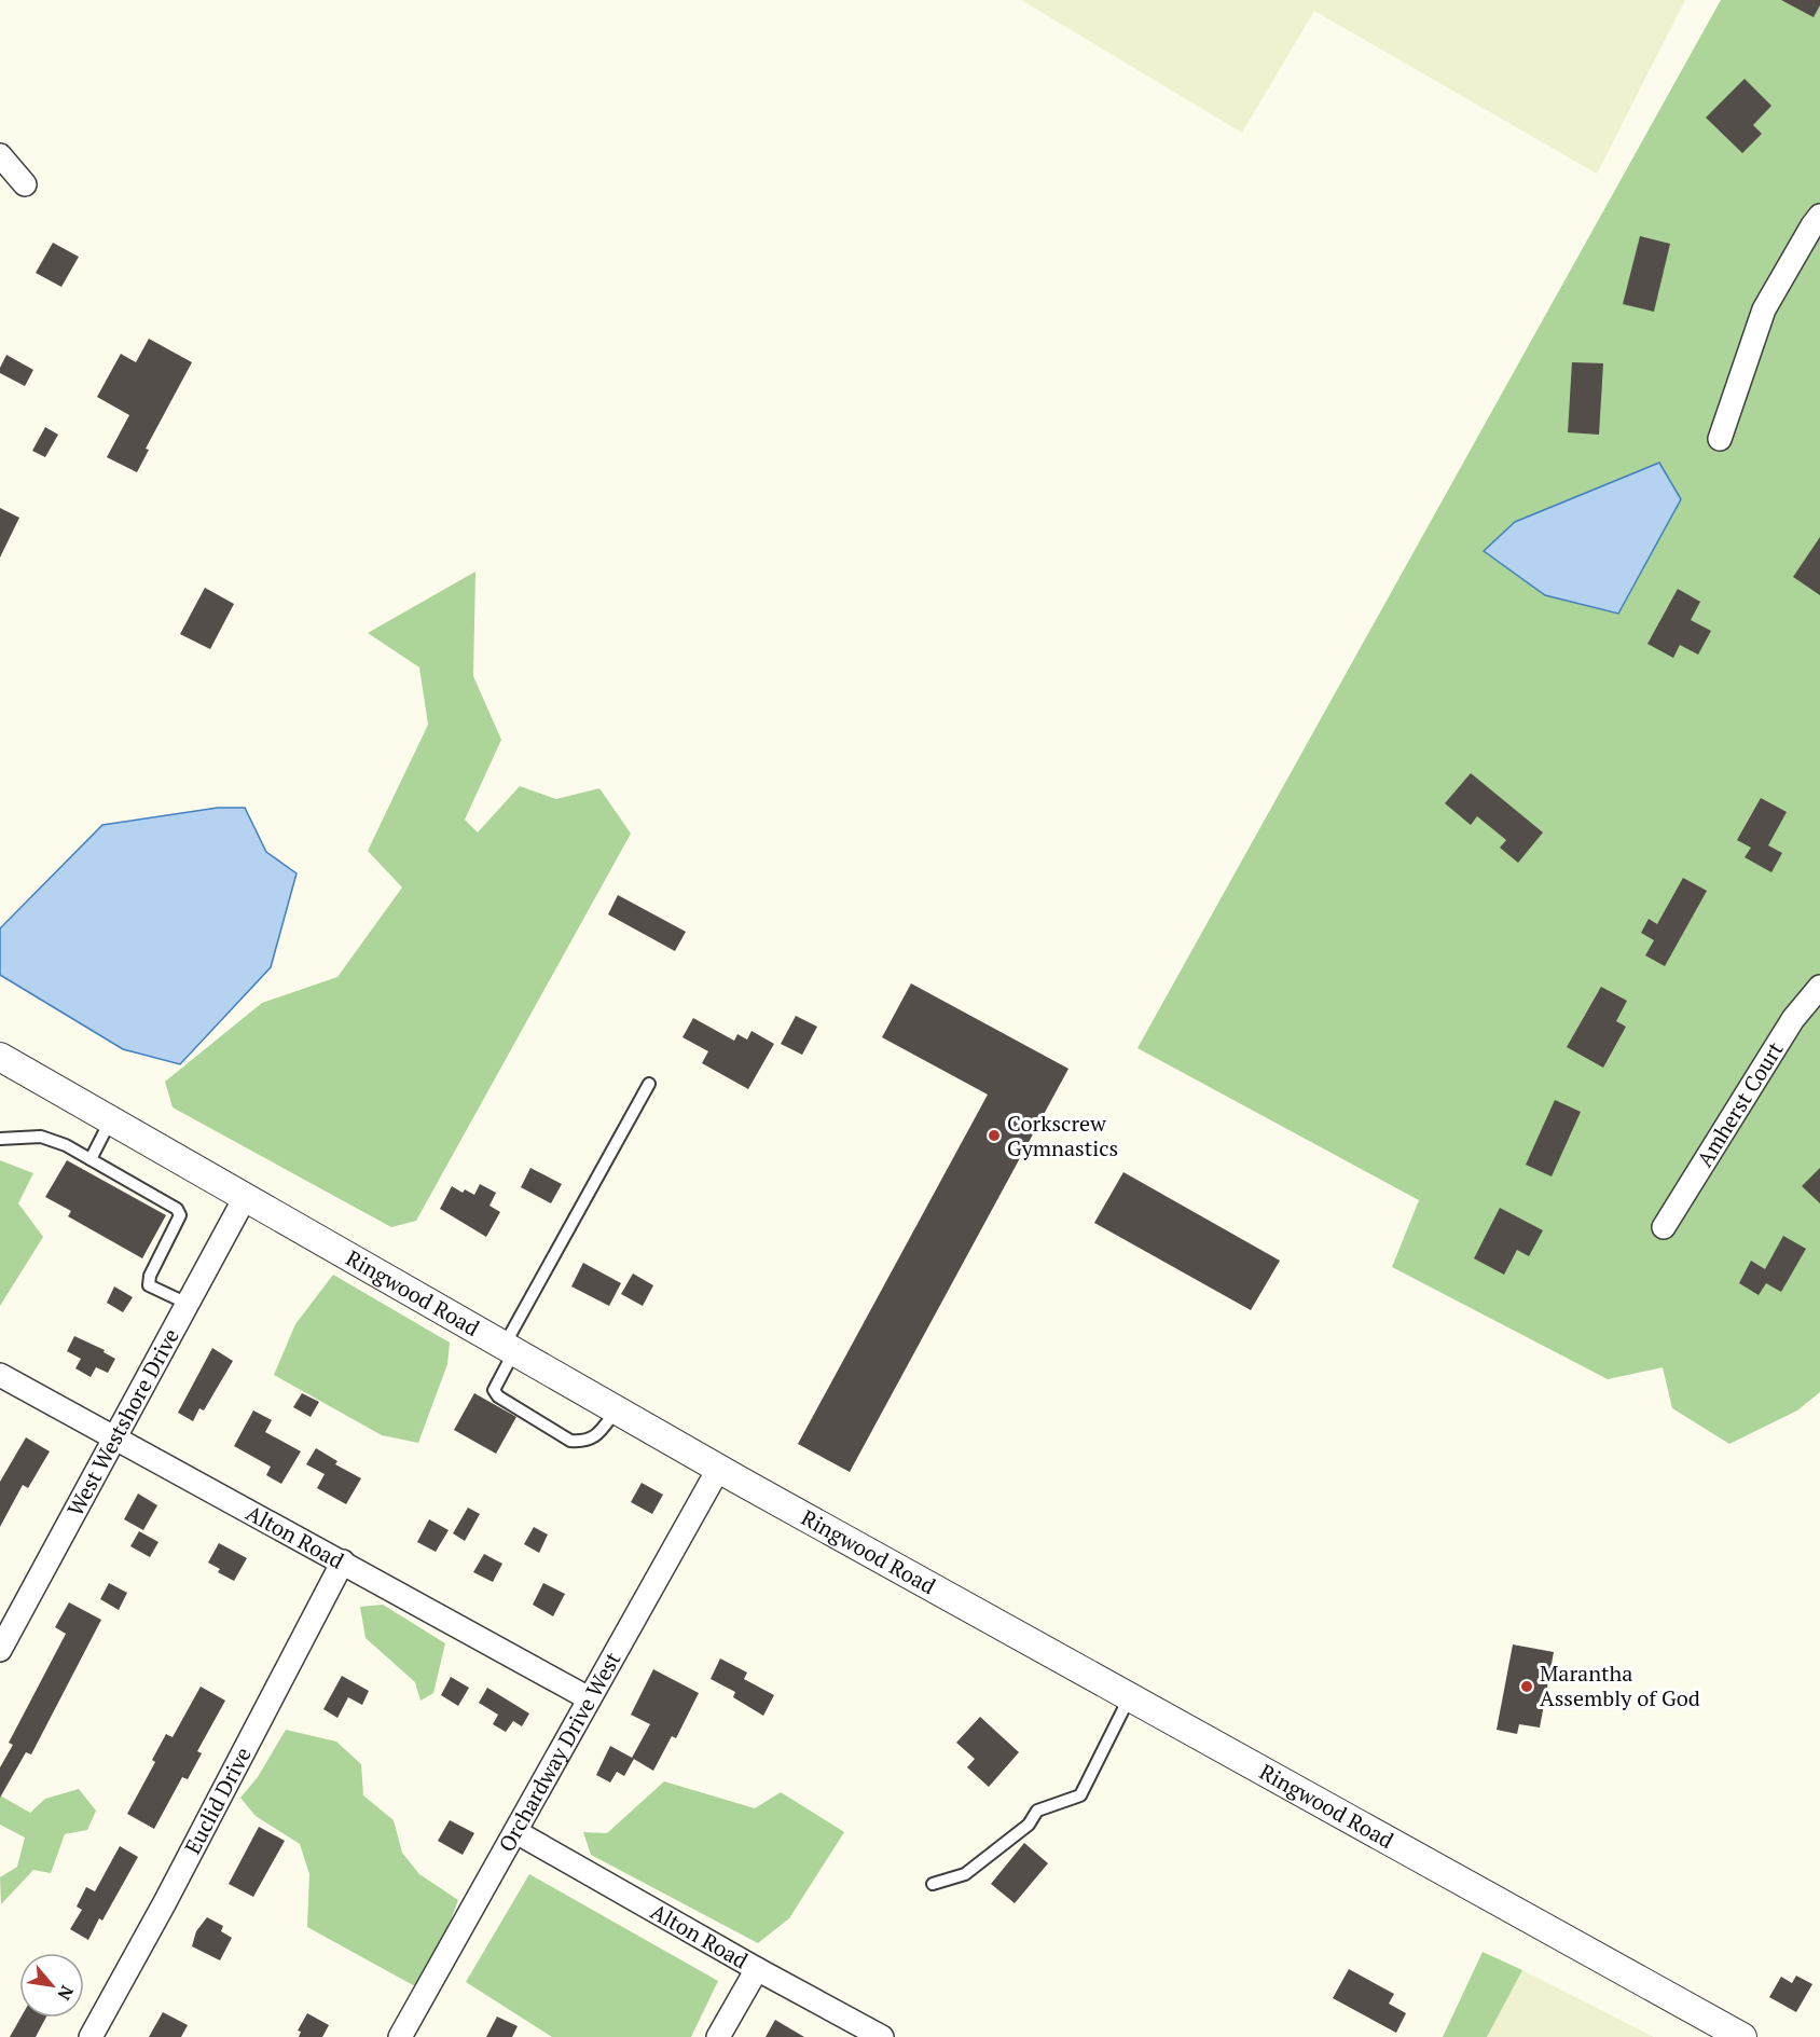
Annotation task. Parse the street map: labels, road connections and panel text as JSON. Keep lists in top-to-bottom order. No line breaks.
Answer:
{"streets":{"street":["Amherst Court","Ringwood Road","West Westshore Drive","Alton Road","Orchardway Drive West","Euclid Drive"]},"crossings":[["Ringwood Road","West Westshore Drive"],["Ringwood Road","Orchardway Drive West"],["West Westshore Drive","Alton Road"],["Alton Road","Orchardway Drive West"],["Alton Road","Euclid Drive"]],"places":["Corkscrew Gymnastics","Marantha Assembly of God"],"north":"bottom right"}
